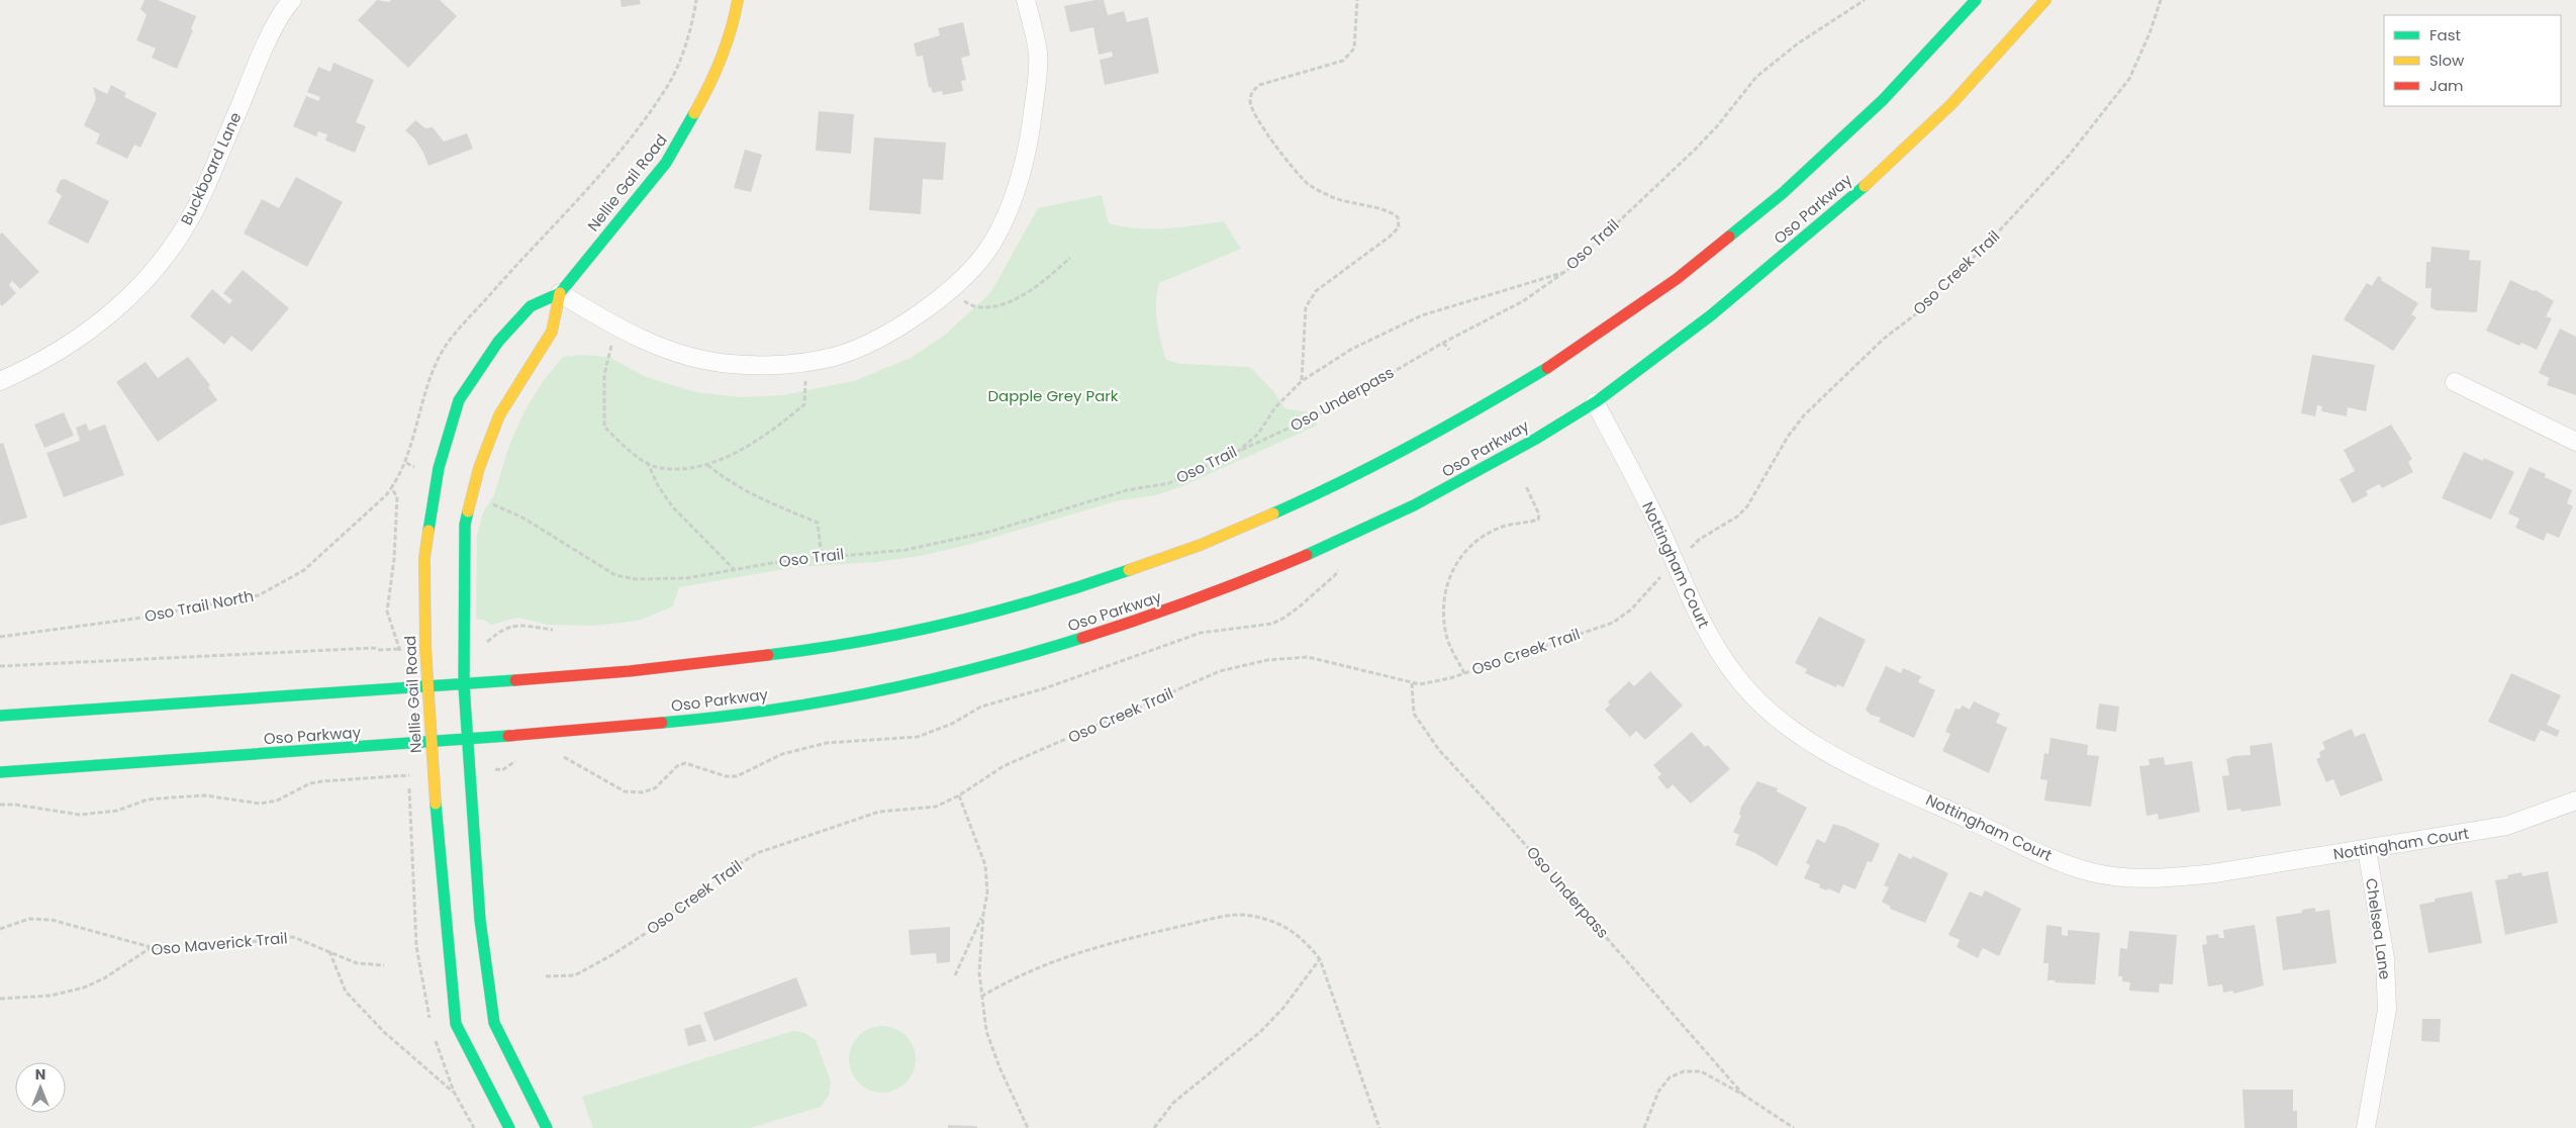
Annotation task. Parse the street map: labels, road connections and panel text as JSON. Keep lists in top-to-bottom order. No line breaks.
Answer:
{"streets":{"main road":["Nellie Gail Road","Oso Parkway"],"street":["Buckboard Lane","Nottingham Court","Chelsea Lane"],"path":["Oso Trail","Oso Creek Trail","Oso Underpass","Oso Trail North","Oso Maverick Trail"]},"crossings":[["Nellie Gail Road","Oso Parkway"],["Oso Parkway","Nottingham Court"],["Oso Trail","Oso Underpass"],["Oso Creek Trail","Oso Underpass"],["Nottingham Court","Chelsea Lane"]],"parks":["Dapple Grey Park"],"legend":["Fast","Slow","Jam"],"north":"top"}
